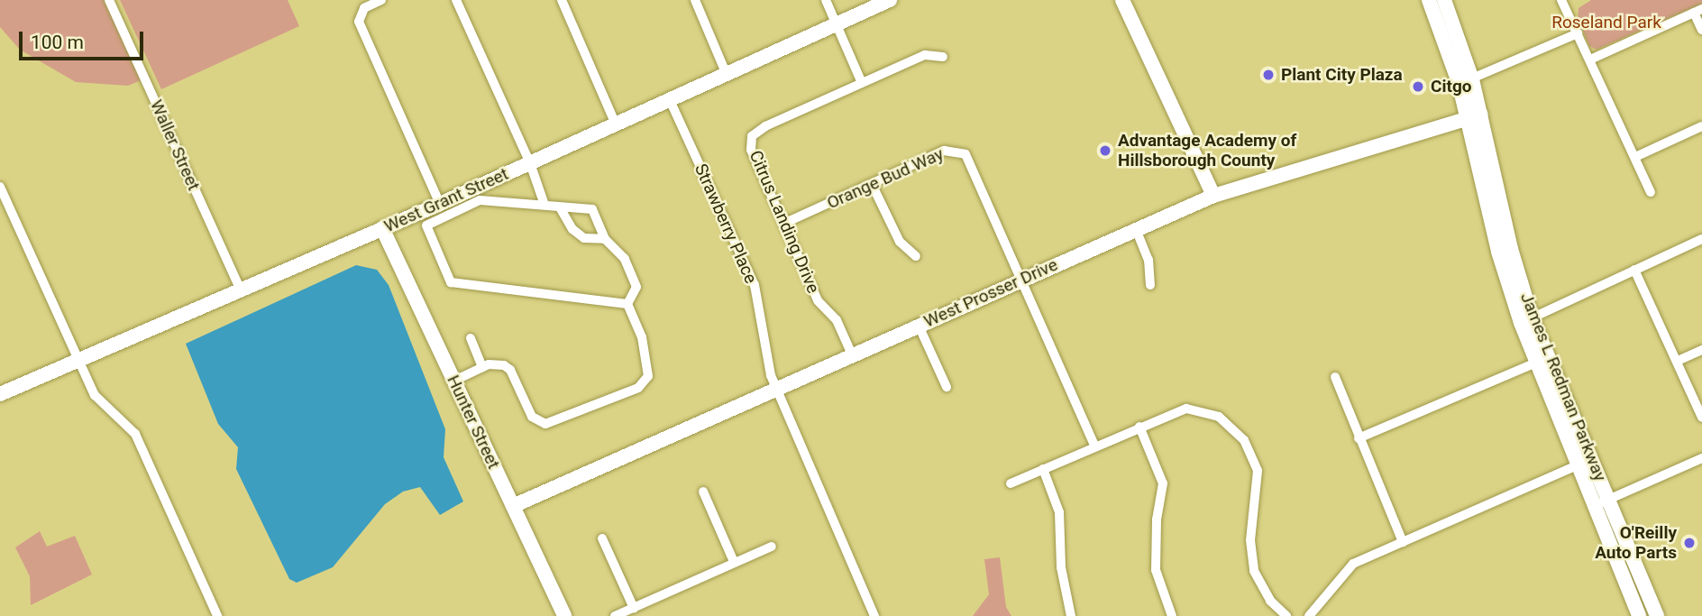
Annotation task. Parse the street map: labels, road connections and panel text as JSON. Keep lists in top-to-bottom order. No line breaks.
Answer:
{"streets":{"street":["Waller Street","Orange Bud Way","West Grant Street","Citrus Landing Drive","Strawberry Place","West Prosser Drive","James L Redman Parkway","Hunter Street"]},"crossings":[["Waller Street","West Grant Street"],["Orange Bud Way","Citrus Landing Drive"],["Orange Bud Way","West Prosser Drive"],["West Grant Street","Strawberry Place"],["West Grant Street","Hunter Street"],["Citrus Landing Drive","West Prosser Drive"],["Strawberry Place","West Prosser Drive"],["West Prosser Drive","James L Redman Parkway"],["West Prosser Drive","Hunter Street"]],"parks":["Roseland Park"],"places":["Plant City Plaza","Citgo","Advantage Academy of Hillsborough County","O'Reilly Auto Parts"],"scale_bar":"100 m"}
